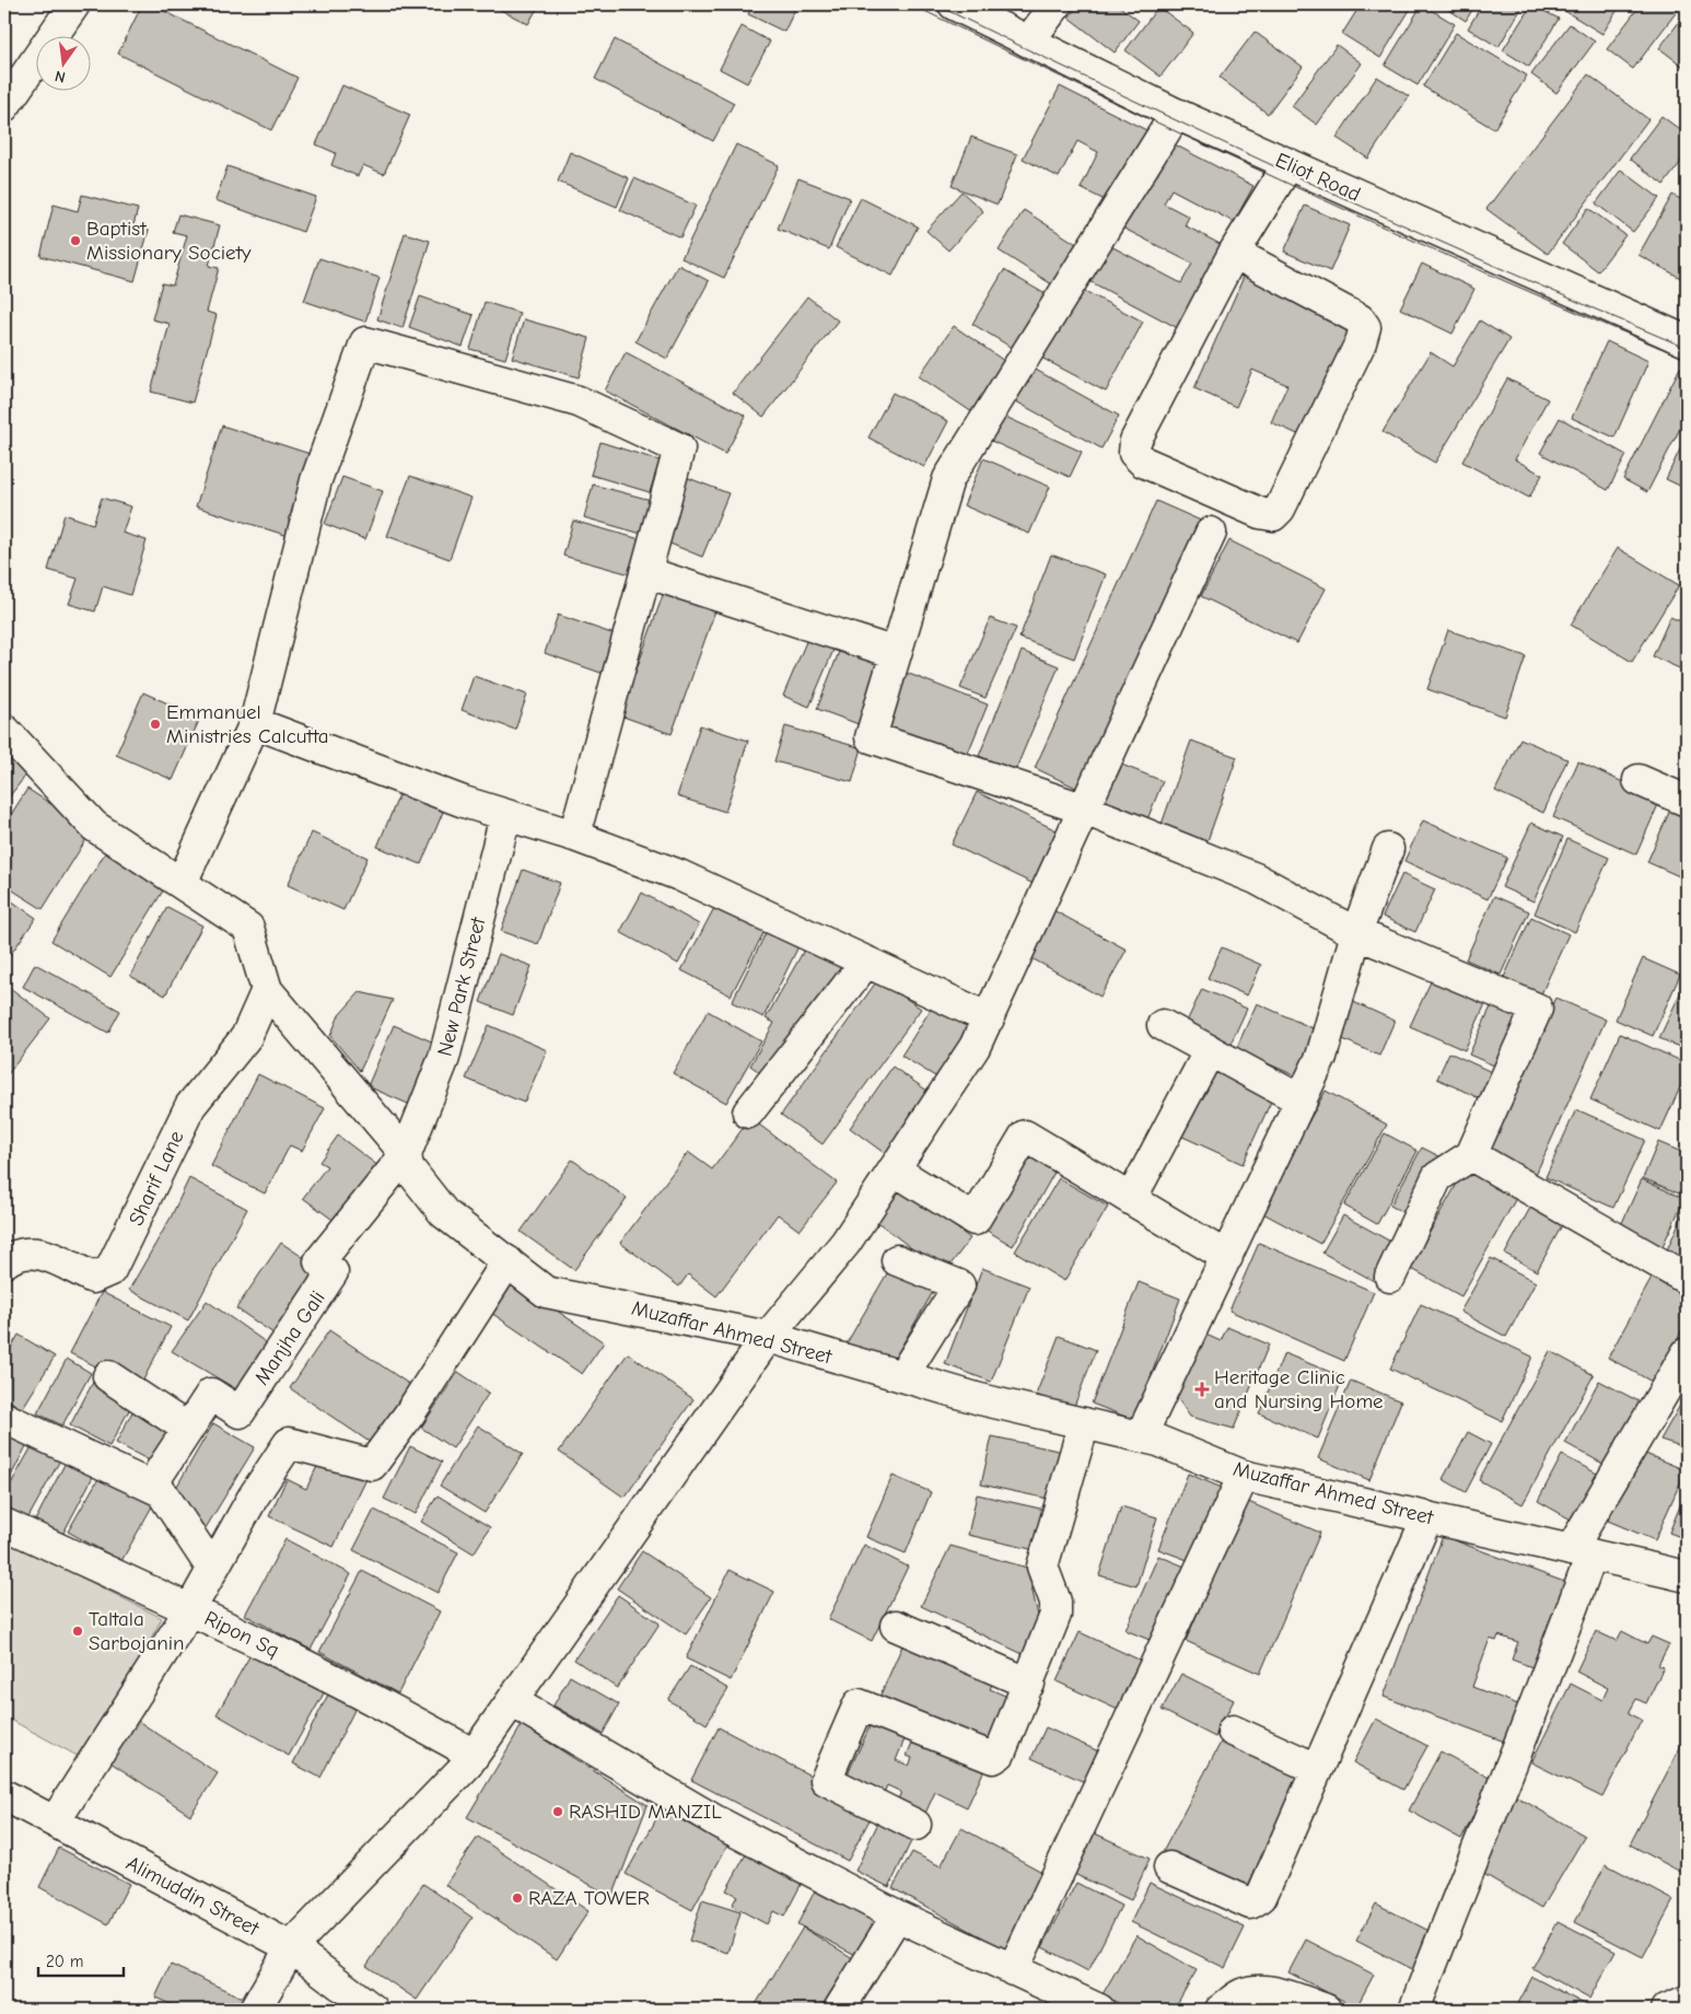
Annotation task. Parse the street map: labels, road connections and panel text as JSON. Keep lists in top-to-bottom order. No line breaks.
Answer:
{"streets":{"street":["Eliot Road","New Park Street","Sharif Lane","Muzaffar Ahmed Street","Manjha Gali","Ripon Sq","Alimuddin Street"]},"crossings":[["New Park Street","Muzaffar Ahmed Street"],["New Park Street","Manjha Gali"],["Sharif Lane","Muzaffar Ahmed Street"],["Muzaffar Ahmed Street","Manjha Gali"]],"places":{"other":["Baptist Missionary Society","Emmanuel Ministries Calcutta","Taltala Sarbojanin","RASHID MANZIL","RAZA TOWER"],"health":["Heritage Clinic and Nursing Home"]},"scale_bar":"20 m","north":"bottom"}
